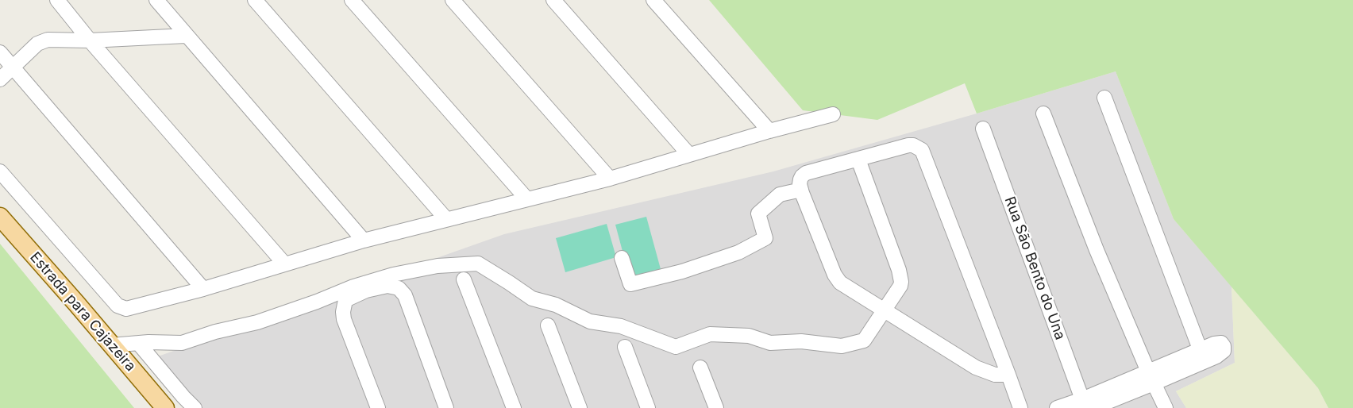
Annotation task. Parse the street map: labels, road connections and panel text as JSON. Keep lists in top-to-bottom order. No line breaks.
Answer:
{"streets":{"main road":["Estrada para Cajazeira"],"street":["Rua São Bento do Una"]}}
